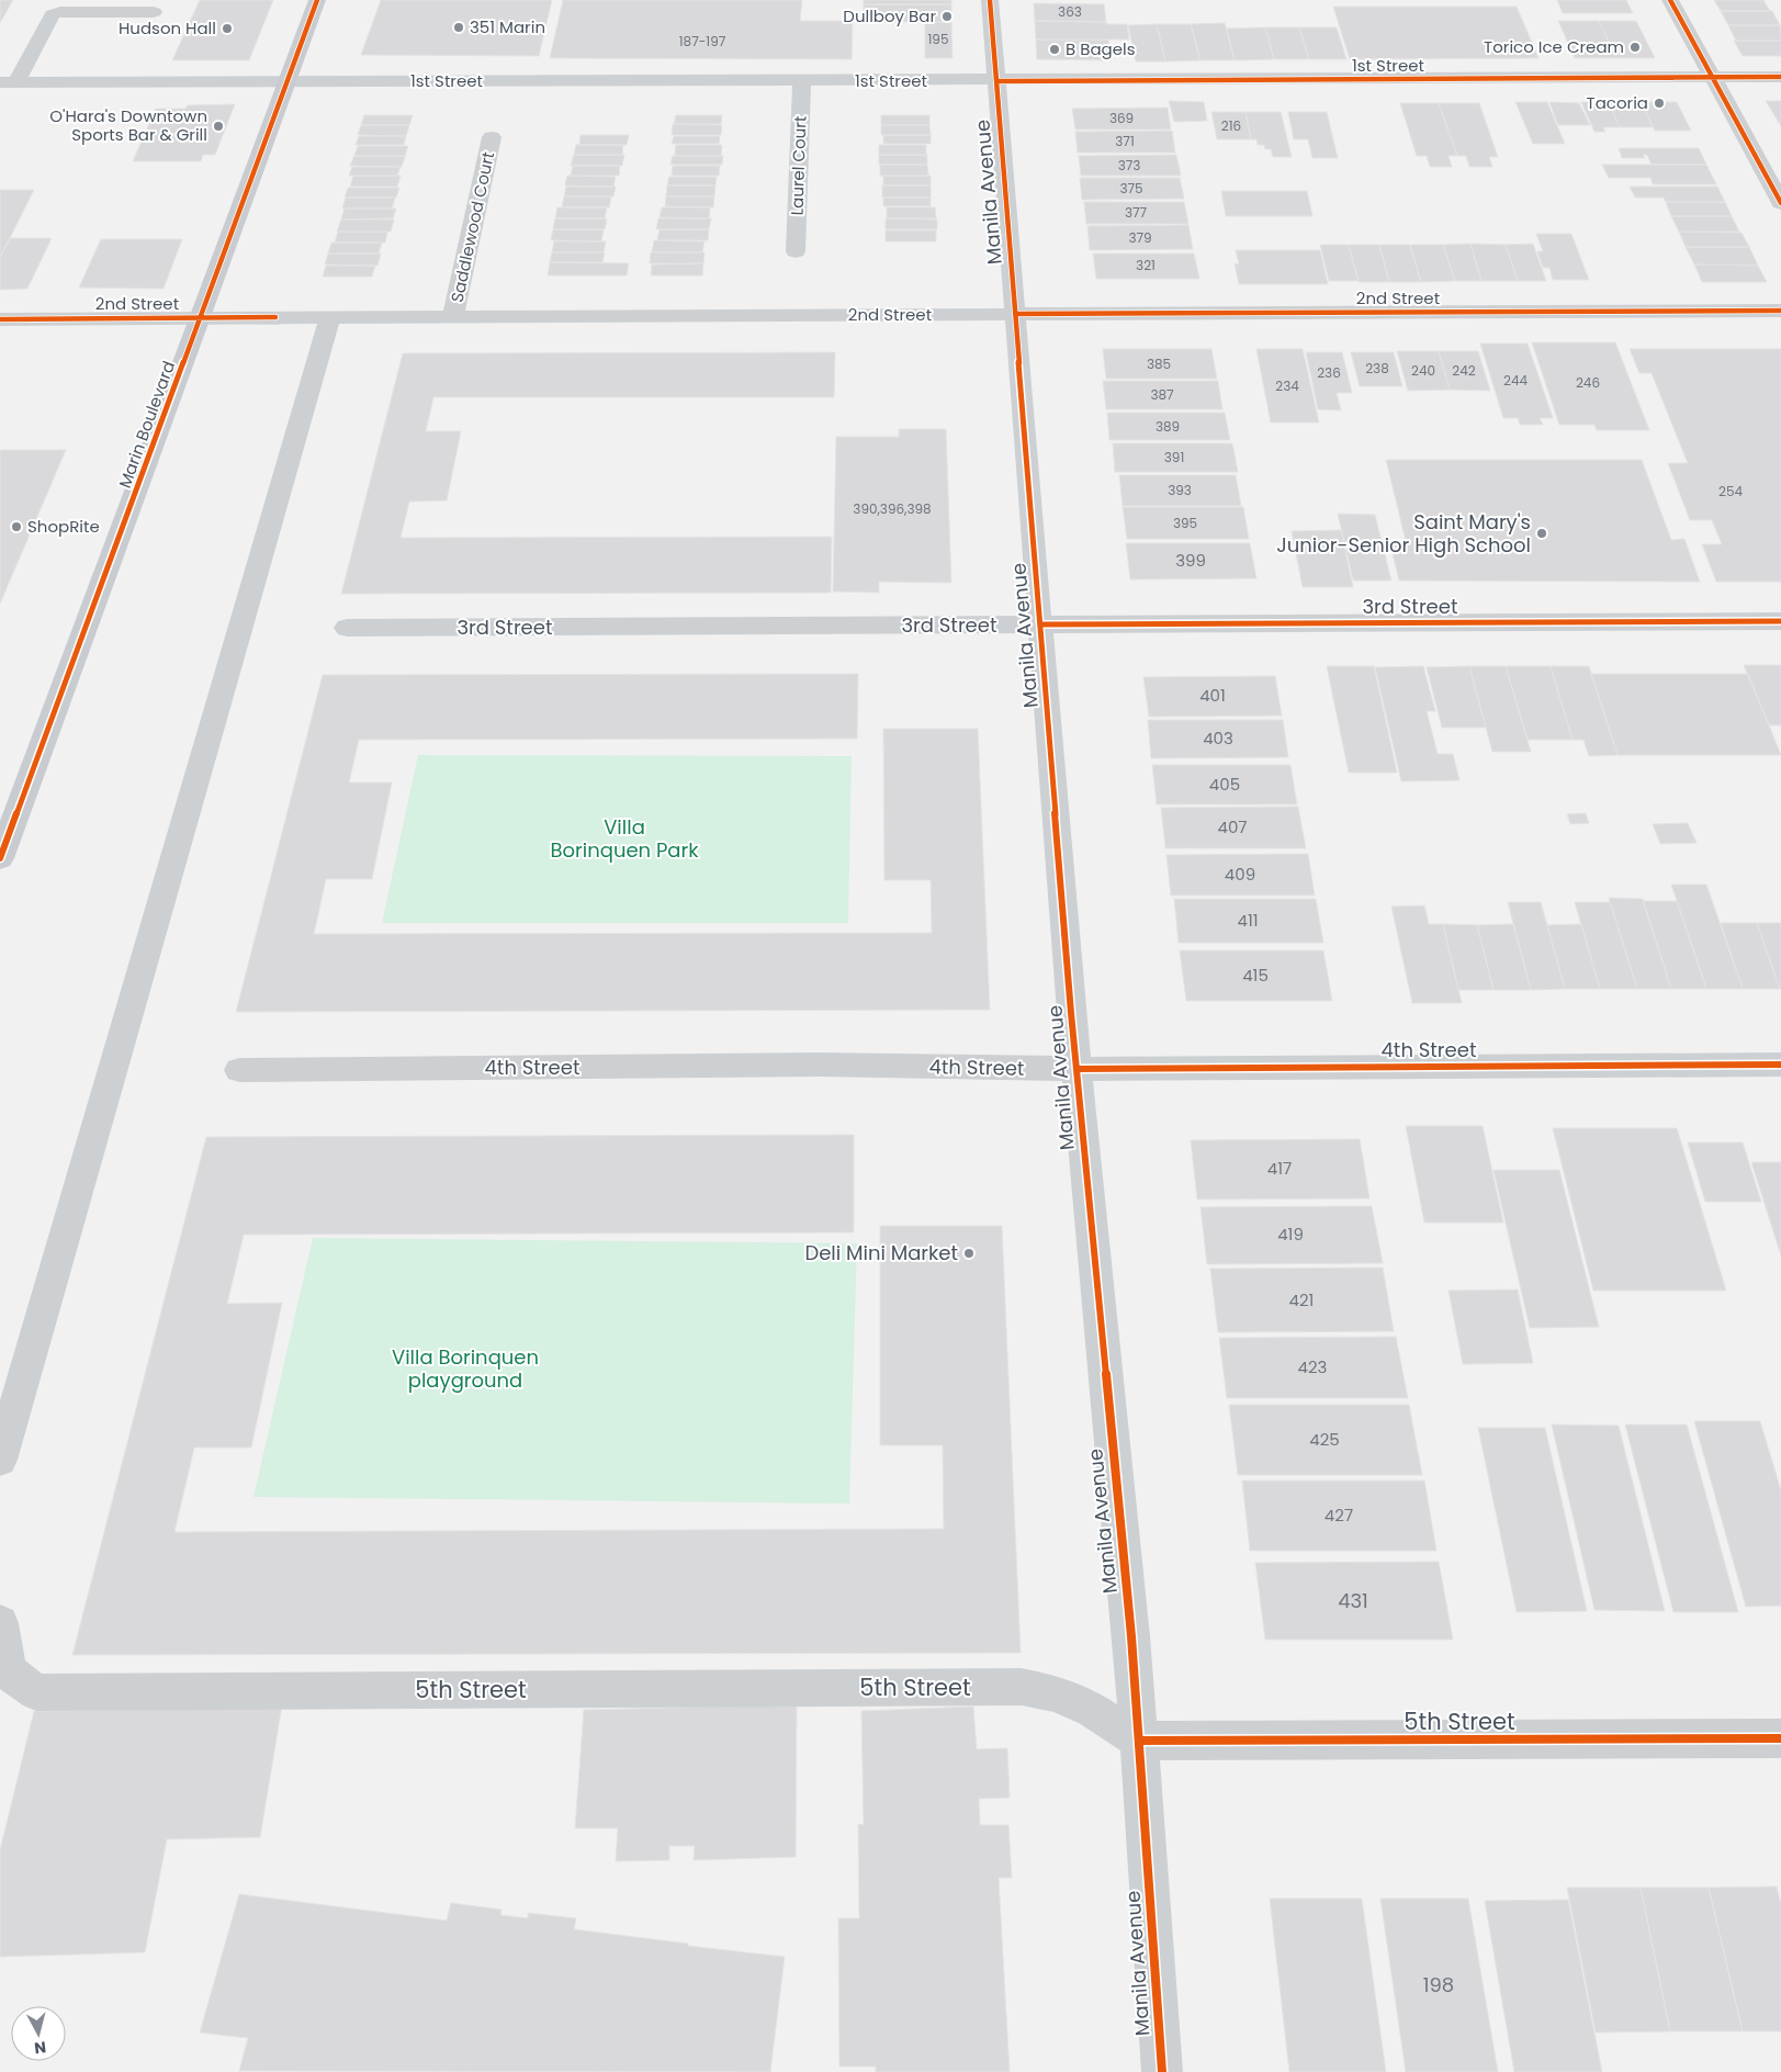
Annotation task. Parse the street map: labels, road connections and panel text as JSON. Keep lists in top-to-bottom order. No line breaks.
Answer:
{"streets":{"main road":["Marin Boulevard"],"street":["1st Street","Laurel Court","Manila Avenue","Saddlewood Court","2nd Street","3rd Street","4th Street","5th Street"]},"crossings":[["1st Street","Laurel Court"],["1st Street","Manila Avenue"],["1st Street","Marin Boulevard"],["Manila Avenue","2nd Street"],["Manila Avenue","3rd Street"],["Manila Avenue","4th Street"],["Manila Avenue","5th Street"],["Saddlewood Court","2nd Street"],["2nd Street","Marin Boulevard"]],"parks":["Villa Borinquen Park","Villa Borinquen playground"],"places":["Dullboy Bar","351 Marin","Hudson Hall","Torico Ice Cream","B Bagels","Tacoria","O'Hara's Downtown Sports Bar & Grill","ShopRite","Saint Mary's Junior-Senior High School","Deli Mini Market"],"house_numbers":["363","195","187-197","369","216","371","373","375","377","379","321","385","238","240","242","236","244","246","234","387","389","391","393","254","390,396,398","395","399","401","403","405","407","409","411","415","417","419","421","423","425","427","431","198"],"north":"bottom"}
